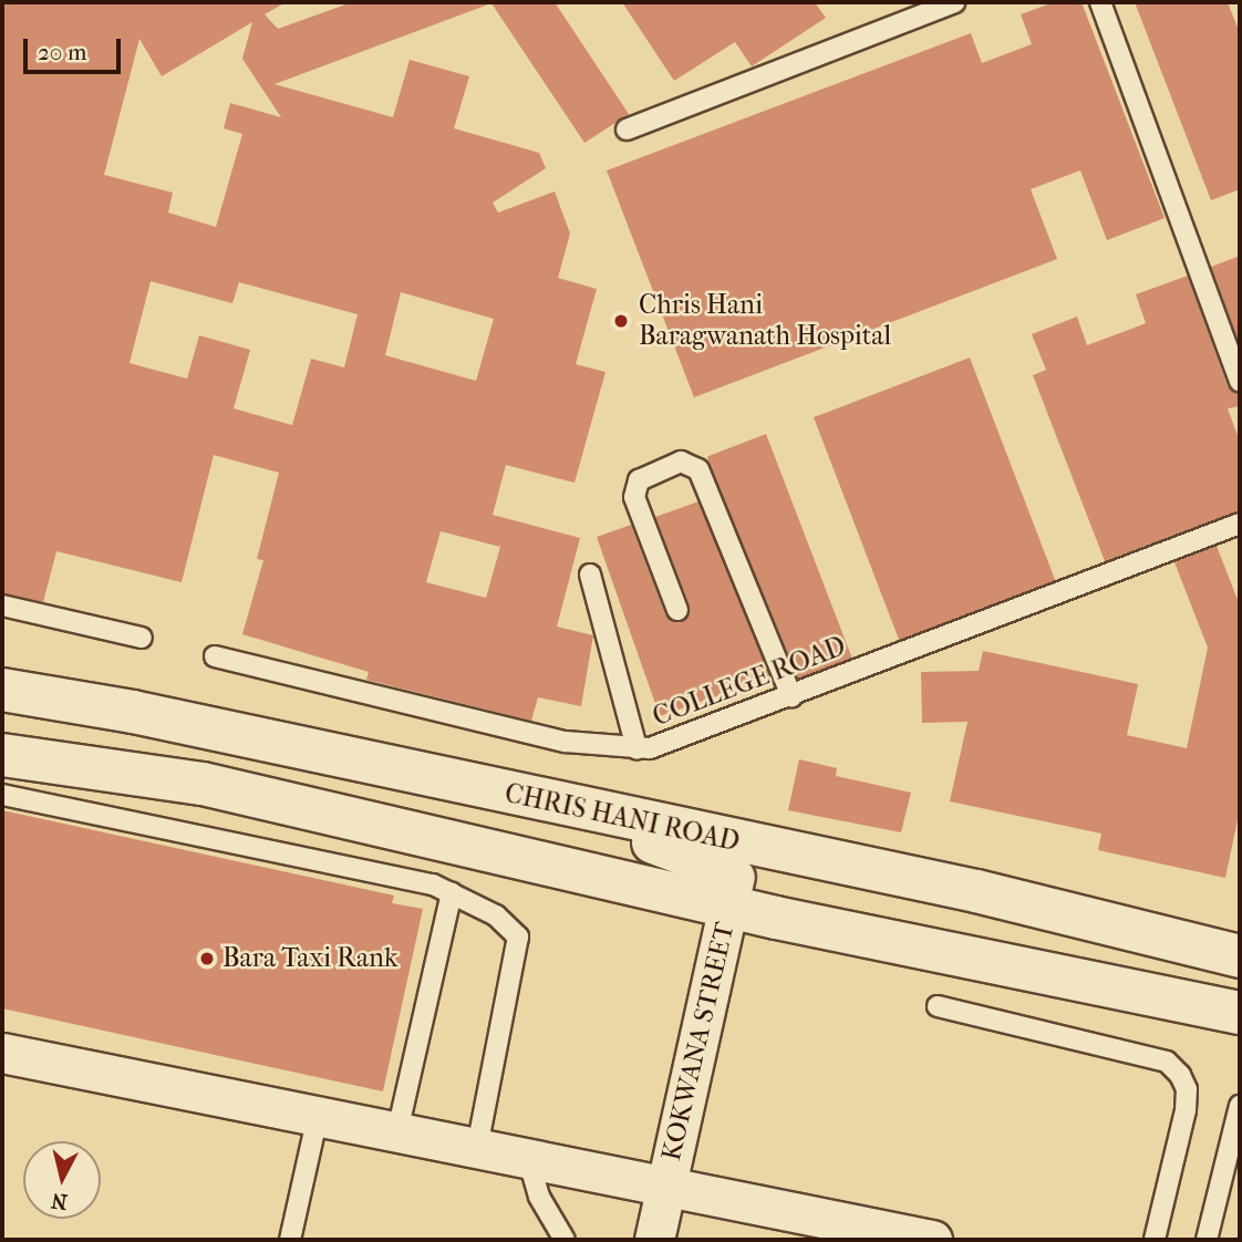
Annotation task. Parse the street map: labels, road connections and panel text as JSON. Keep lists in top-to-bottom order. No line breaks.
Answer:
{"streets":{"main road":["CHRIS HANI ROAD"],"street":["KOKWANA STREET"],"lane":["COLLEGE ROAD"]},"crossings":[["CHRIS HANI ROAD","KOKWANA STREET"]],"places":["Chris Hani Baragwanath Hospital","Bara Taxi Rank"],"scale_bar":"20 m","north":"bottom"}
